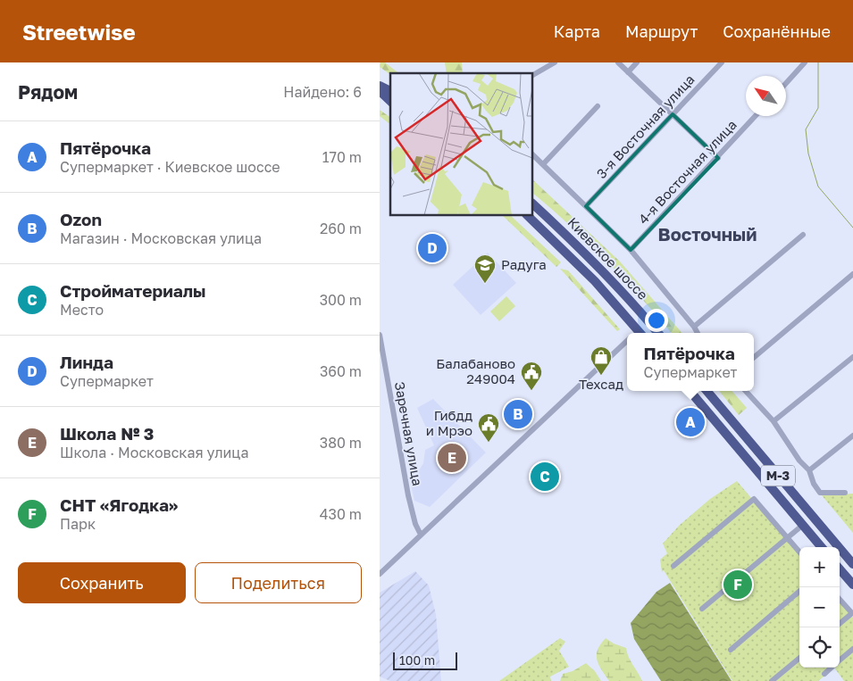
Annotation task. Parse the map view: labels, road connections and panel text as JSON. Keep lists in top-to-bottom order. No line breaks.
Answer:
{"streets":{"highway":["Киевское шоссе","М-3"],"street":["3-я Восточная улица","4-я Восточная улица","Заречная улица"]},"districts":["Восточный"],"places":{"school or university":["Радуга"],"shop":["Техсад"],"public building":["Балабаново 249004","Гибдд и Мрэо"]},"scale_bar":"100 m","north":"top left","page":{"header":"Streetwise","nav":["Карта","Маршрут","Сохранённые"],"heading":["Рядом","Найдено: 6"],"list":[{"mark":"A","name":"Пятёрочка","note":"Супермаркет · Киевское шоссе","value":"170 m"},{"mark":"B","name":"Ozon","note":"Магазин · Московская улица","value":"260 m"},{"mark":"C","name":"Стройматериалы","note":"Место","value":"300 m"},{"mark":"D","name":"Линда","note":"Супермаркет","value":"360 m"},{"mark":"E","name":"Школа № 3","note":"Школа · Московская улица","value":"380 m"},{"mark":"F","name":"СНТ «Ягодка»","note":"Парк","value":"430 m"}],"pins":["D","B","A","E","C","F"],"popup":["Пятёрочка","Супермаркет"],"map_buttons":["+","−"],"buttons":["Сохранить","Поделиться"],"scale":"100 m"}}
